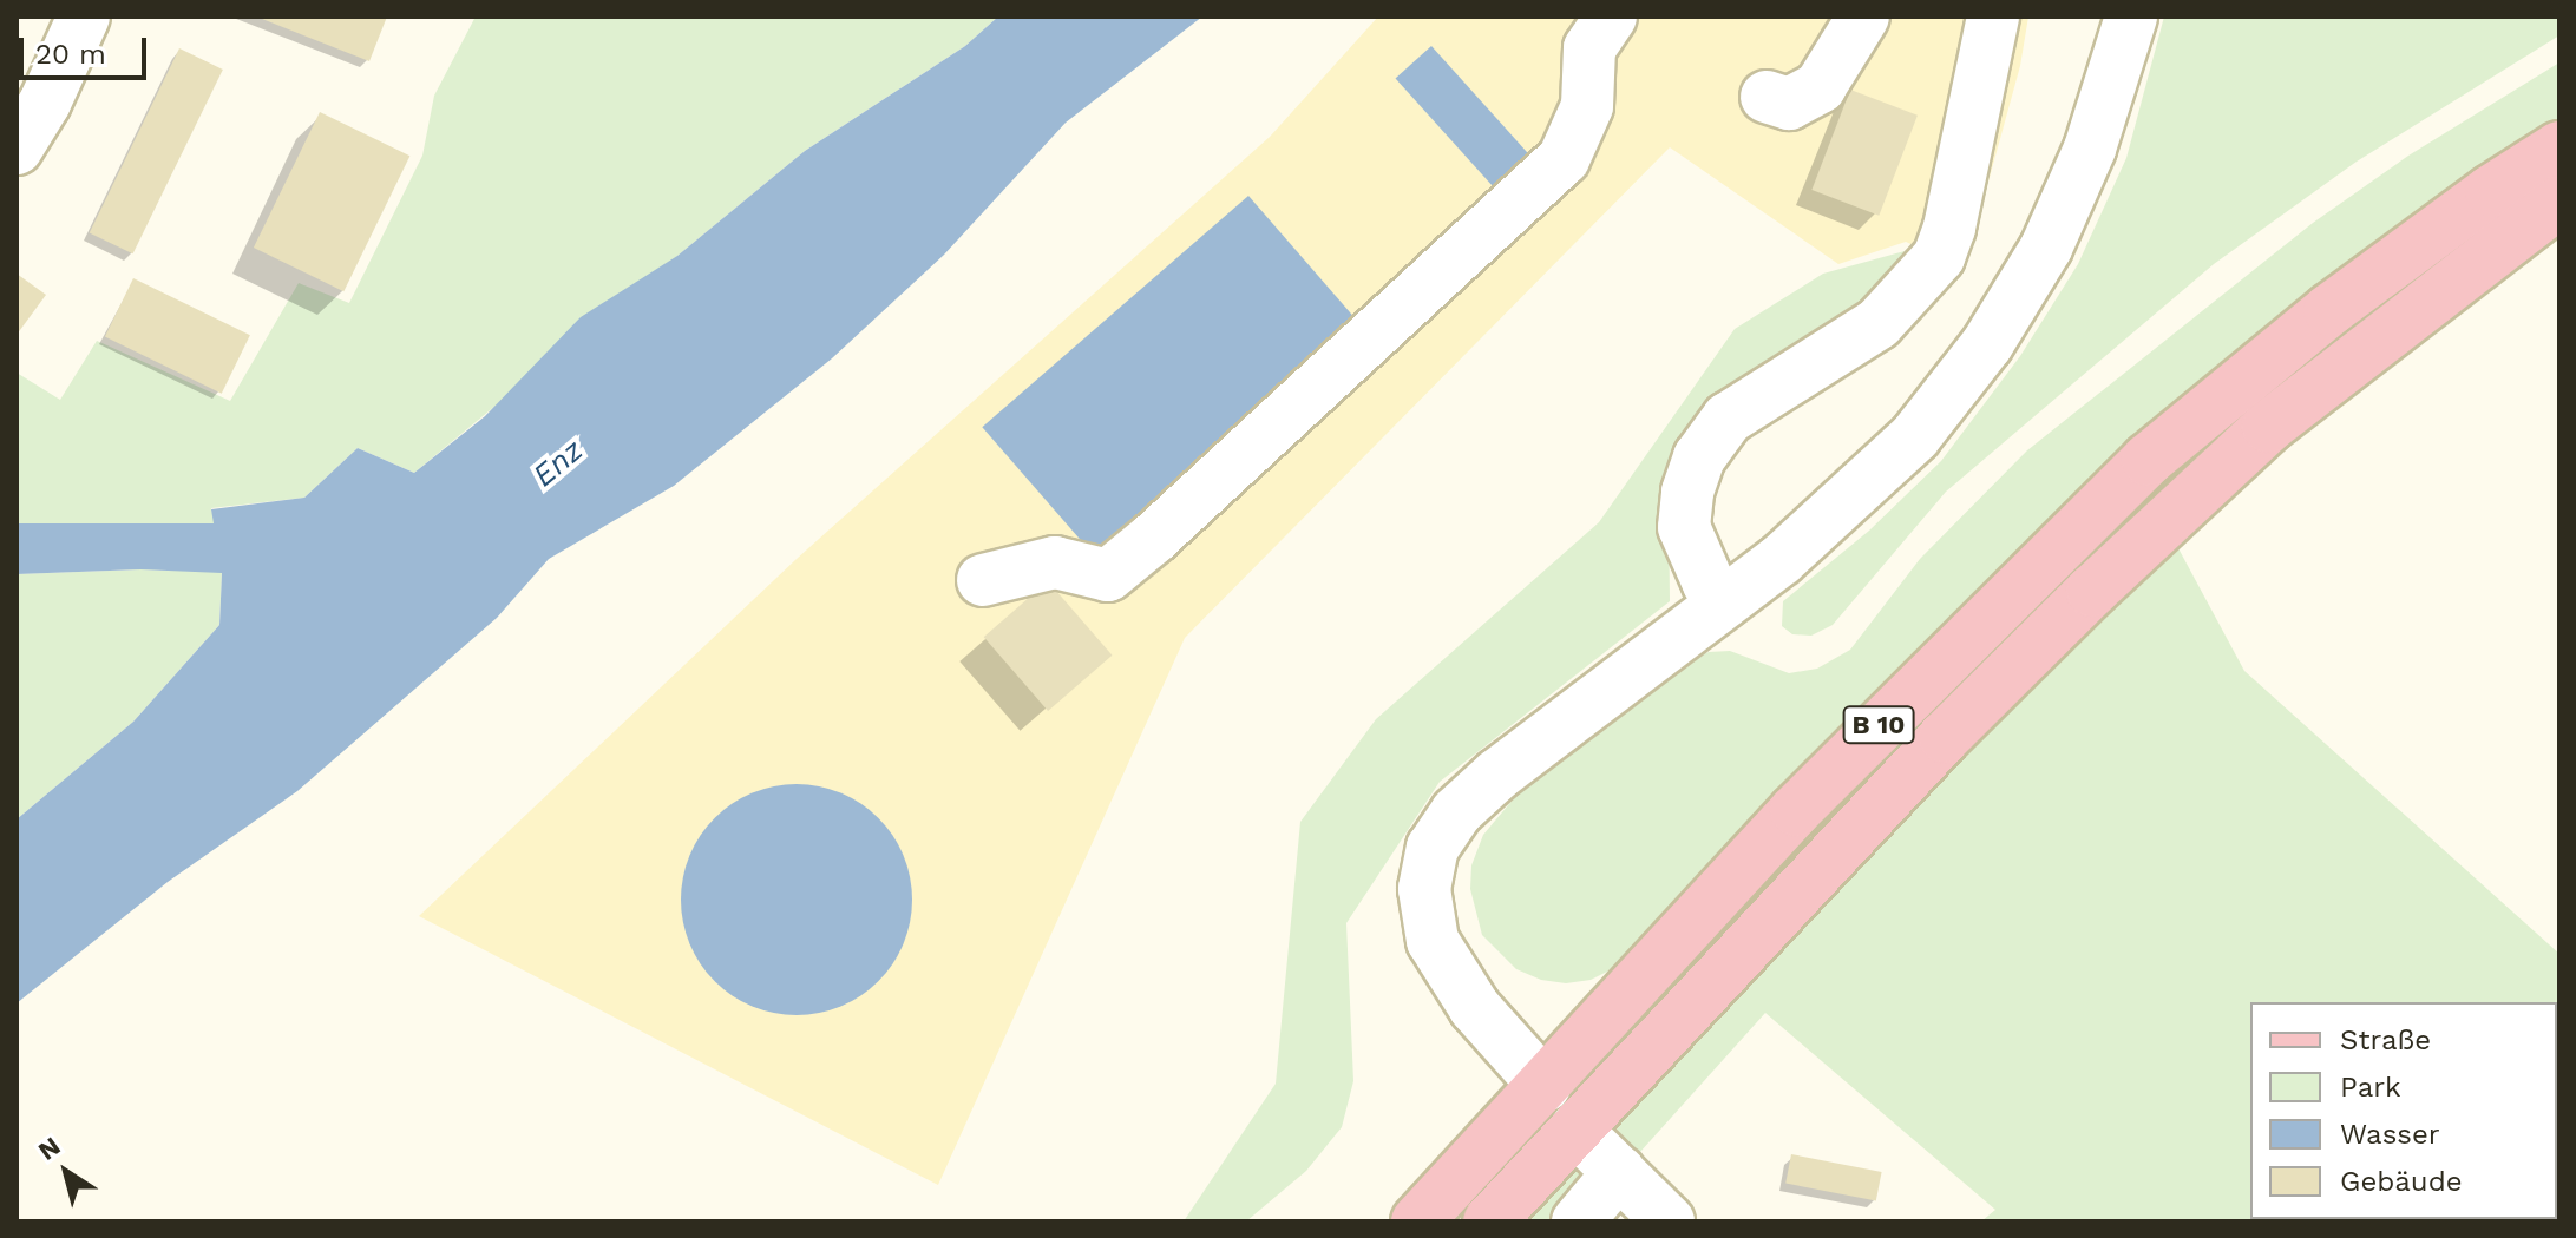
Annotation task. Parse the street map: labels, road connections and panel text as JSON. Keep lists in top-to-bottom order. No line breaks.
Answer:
{"streets":{"main road":["B 10"]},"water":["Enz"],"legend":["Straße","Park","Wasser","Gebäude"],"scale_bar":"20 m","north":"top left"}
